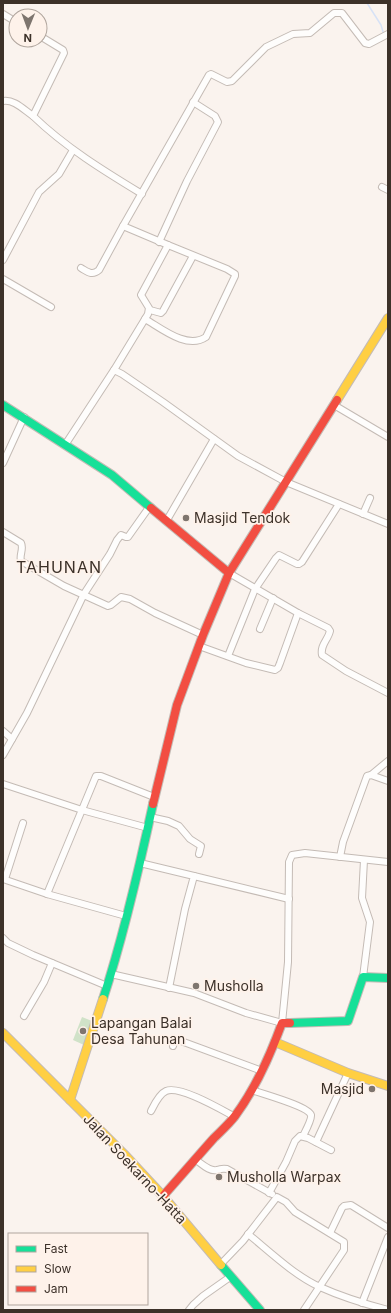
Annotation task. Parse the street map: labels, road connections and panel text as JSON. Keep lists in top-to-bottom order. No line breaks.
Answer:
{"streets":{"main road":["Jalan Soekarno-Hatta"]},"districts":["TAHUNAN"],"places":["Masjid Tendok","Musholla","Lapangan Balai Desa Tahunan","Masjid","Musholla Warpax"],"legend":["Fast","Slow","Jam"],"north":"bottom"}
